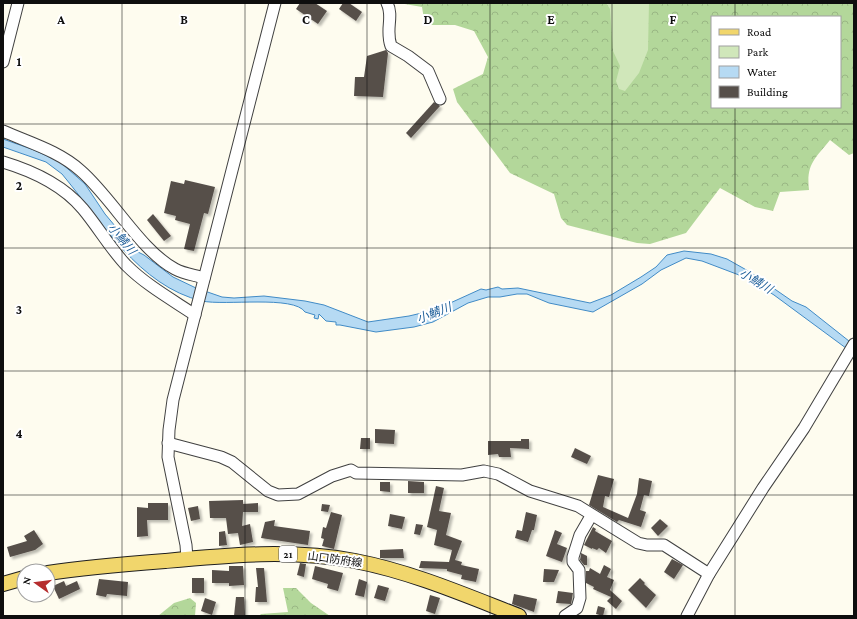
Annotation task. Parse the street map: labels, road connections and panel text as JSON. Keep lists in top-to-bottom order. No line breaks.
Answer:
{"streets":{"main road":["21","山口防府線"]},"water":["小鯖川"],"legend":["Road","Park","Water","Building"],"north":"left","grid":{"columns":["A","B","C","D","E","F"],"rows":["1","2","3","4"]}}
